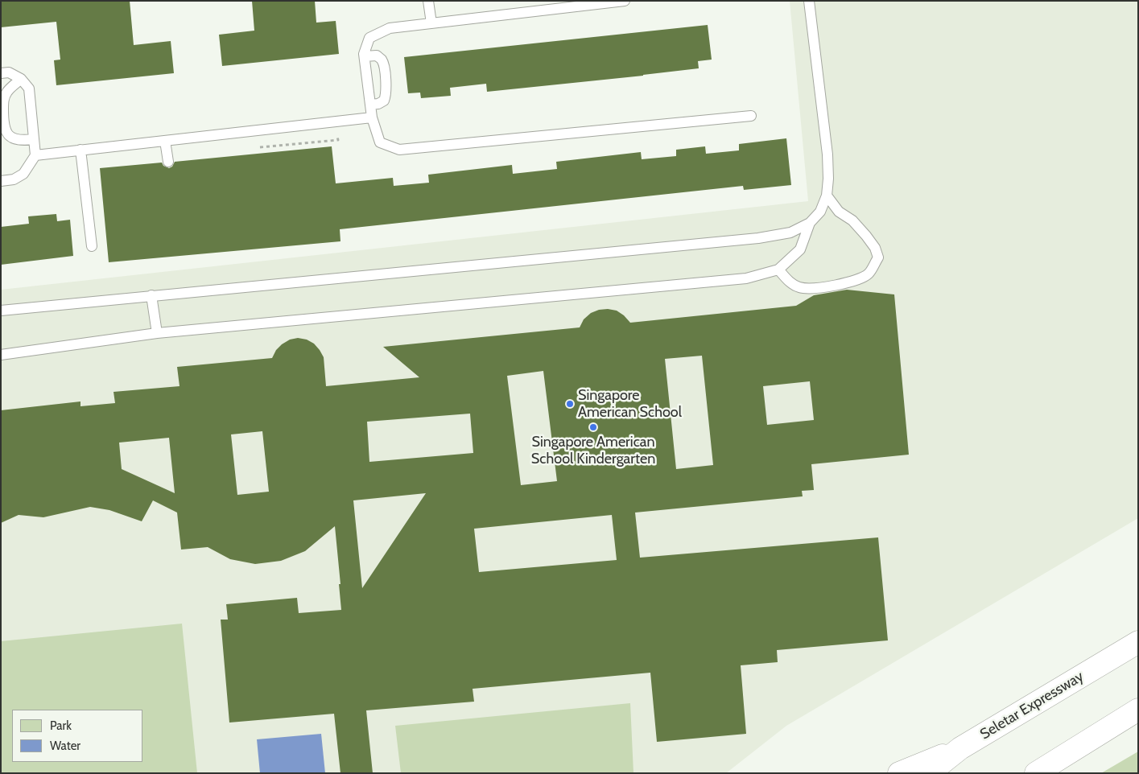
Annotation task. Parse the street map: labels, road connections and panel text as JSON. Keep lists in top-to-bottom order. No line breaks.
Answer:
{"streets":{"highway":["Seletar Expressway"]},"places":["Singapore American School","Singapore American School Kindergarten"],"legend":["Park","Water"]}
